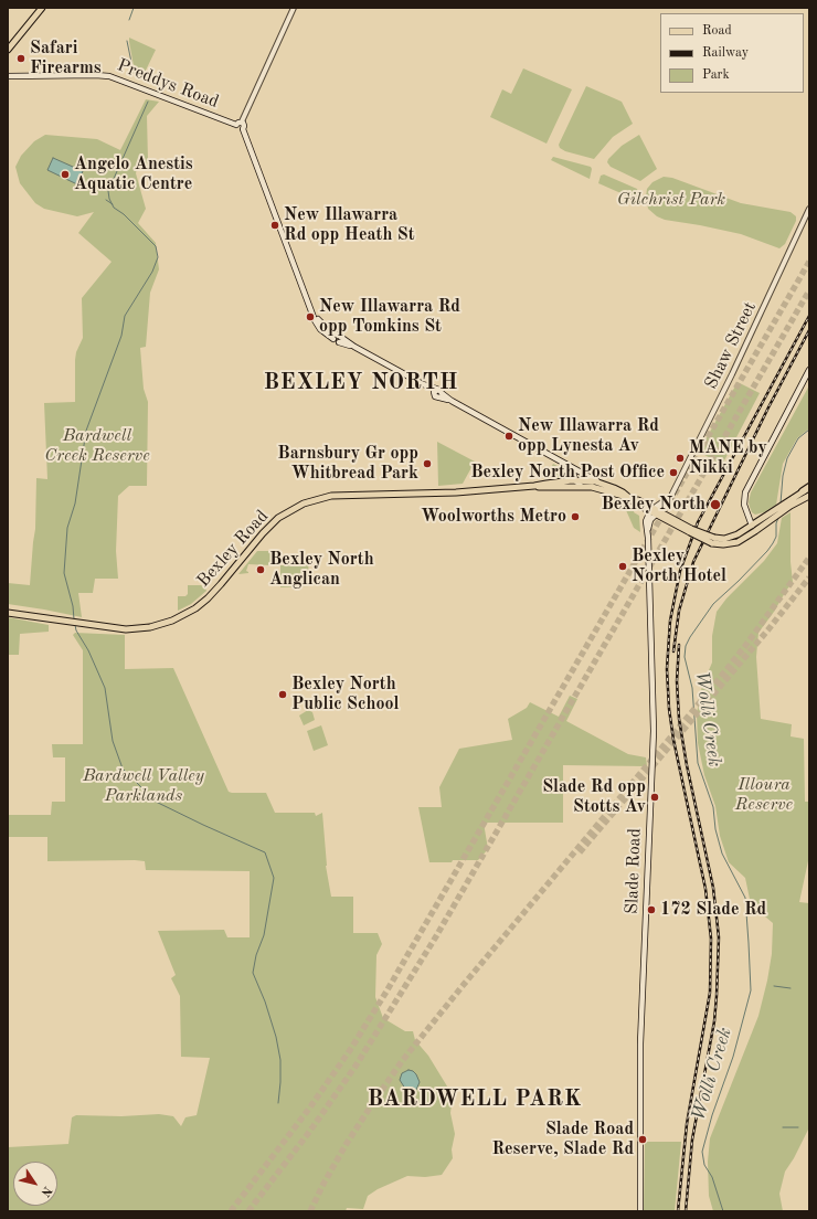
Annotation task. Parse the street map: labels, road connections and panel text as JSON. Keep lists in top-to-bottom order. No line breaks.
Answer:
{"streets":{"main road":["Preddys Road","Bexley Road","Slade Road"],"street":["Shaw Street"]},"crossings":[["Shaw Street","Bexley Road"],["Shaw Street","Slade Road"],["Bexley Road","Slade Road"]],"districts":["BEXLEY NORTH","BARDWELL PARK"],"water":["Wolli Creek"],"parks":["Gilchrist Park","Bardwell Creek Reserve","Bardwell Valley Parklands","Illoura Reserve"],"places":["Safari Firearms","Angelo Anestis Aquatic Centre","New Illawarra Rd opp Heath St","New Illawarra Rd opp Tomkins St","New Illawarra Rd opp Lynesta Av","MANE by Nikki","Barnsbury Gr opp Whitbread Park","Bexley North Post Office","Bexley North","Woolworths Metro","Bexley North Hotel","Bexley North Anglican","Bexley North Public School","Slade Rd opp Stotts Av","172 Slade Rd","Slade Road Reserve, Slade Rd"],"legend":["Road","Railway","Park"],"north":"bottom right"}
